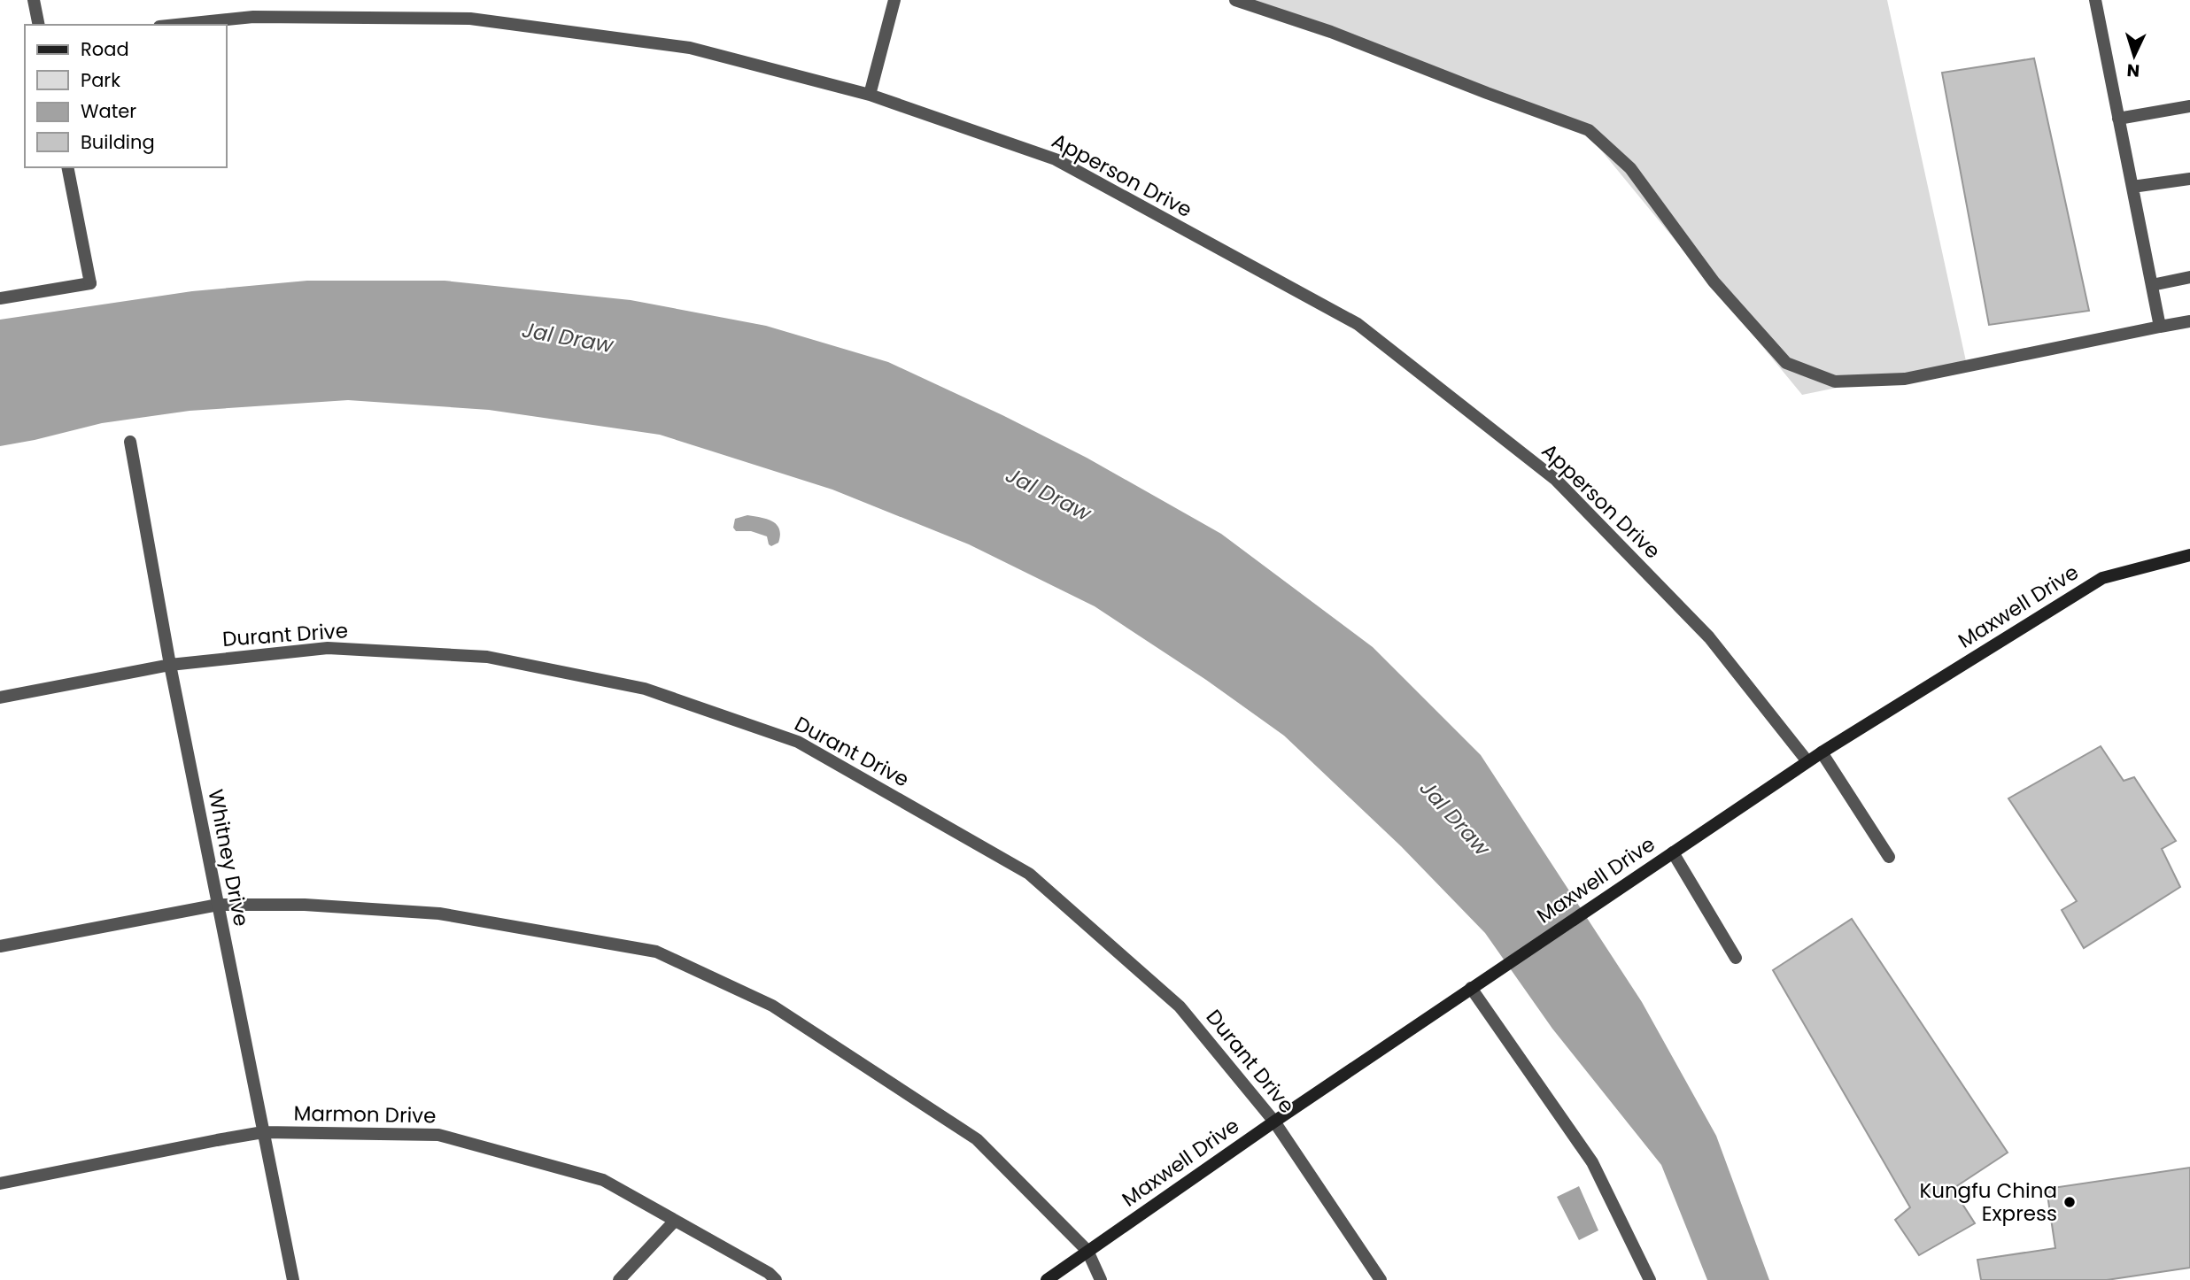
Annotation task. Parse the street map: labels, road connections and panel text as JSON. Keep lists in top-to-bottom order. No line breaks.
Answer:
{"streets":{"street":["Apperson Drive","Maxwell Drive","Durant Drive","Whitney Drive","Marmon Drive"]},"crossings":[["Apperson Drive","Maxwell Drive"],["Maxwell Drive","Durant Drive"],["Durant Drive","Whitney Drive"],["Whitney Drive","Marmon Drive"]],"water":["Jal Draw"],"places":["Kungfu China Express"],"legend":["Road","Park","Water","Building"],"north":"bottom"}
